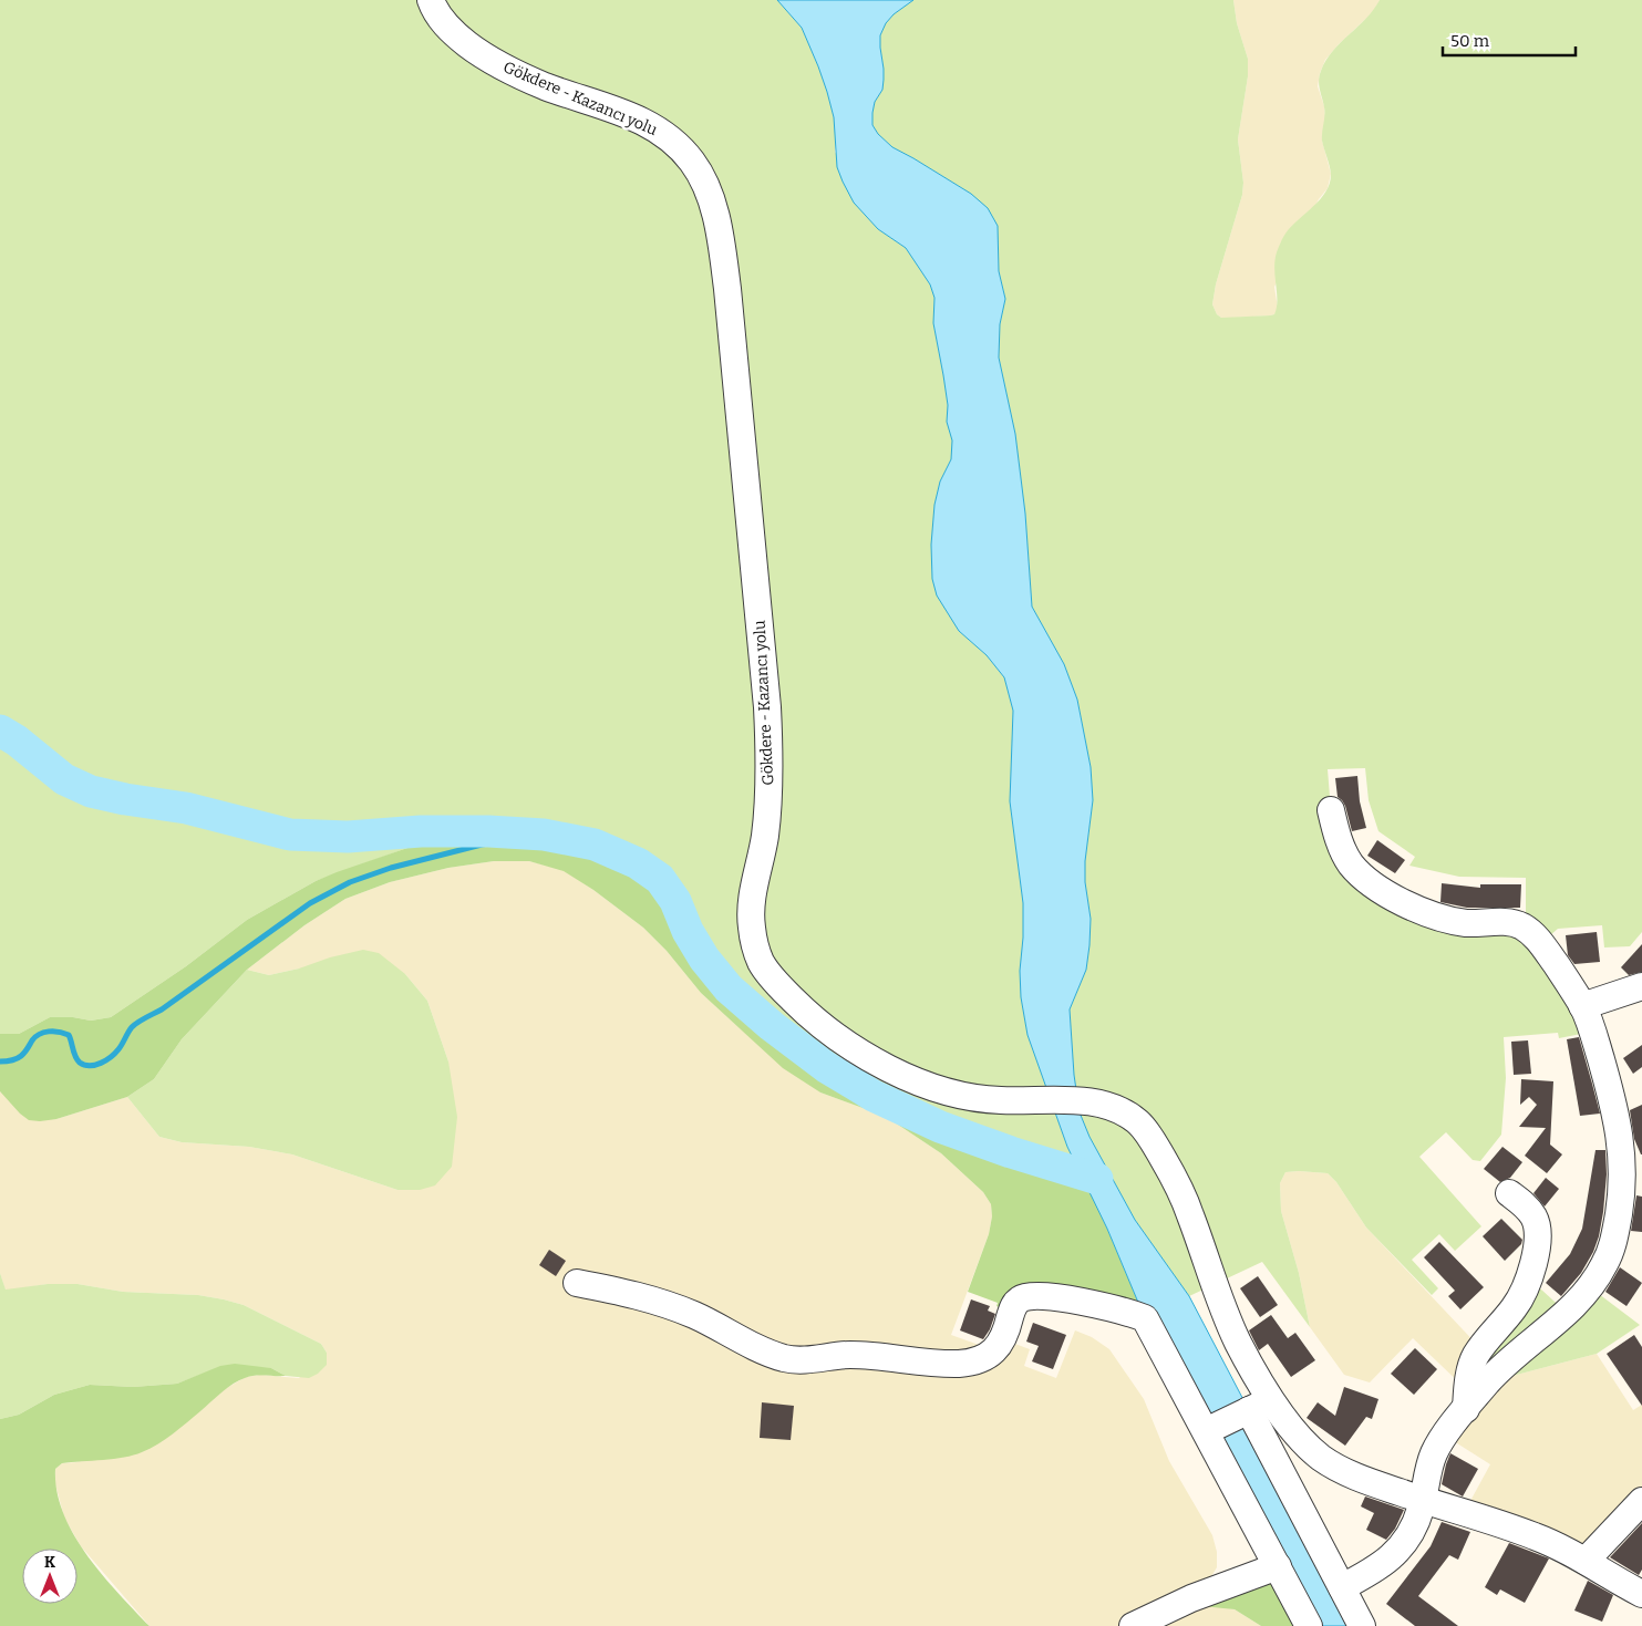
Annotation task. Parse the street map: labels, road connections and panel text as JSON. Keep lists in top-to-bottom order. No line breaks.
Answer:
{"streets":{"street":["Gökdere - Kazancı yolu"]},"scale_bar":"50 m","north":"top"}
